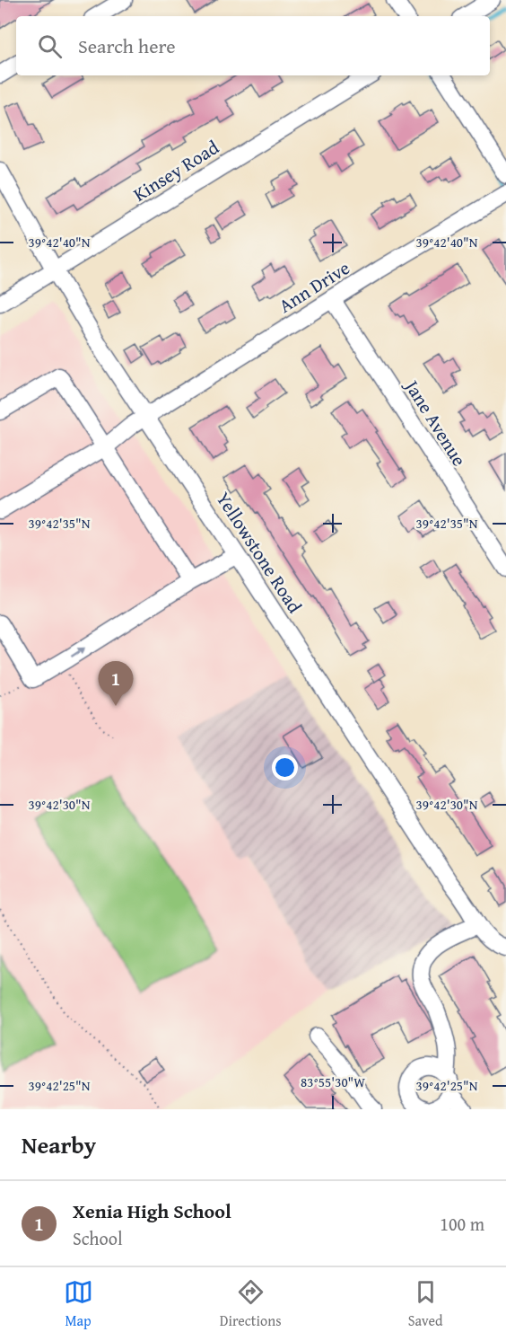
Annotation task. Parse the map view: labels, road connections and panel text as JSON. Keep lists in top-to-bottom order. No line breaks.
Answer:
{"streets":{"street":["Kinsey Road","Ann Drive","Jane Avenue","Yellowstone Road"]},"crossings":[["Kinsey Road","Yellowstone Road"],["Ann Drive","Jane Avenue"],["Ann Drive","Yellowstone Road"]],"page":{"search":"Search here","pins":"1","heading":"Nearby","list":[{"mark":"1","name":"Xenia High School","note":"School","value":"100 m"}],"nav":["Map","Directions","Saved"]},"coordinates":["39°42'40\"N","39°42'35\"N","39°42'30\"N","83°55'30\"W","39°42'25\"N"]}
